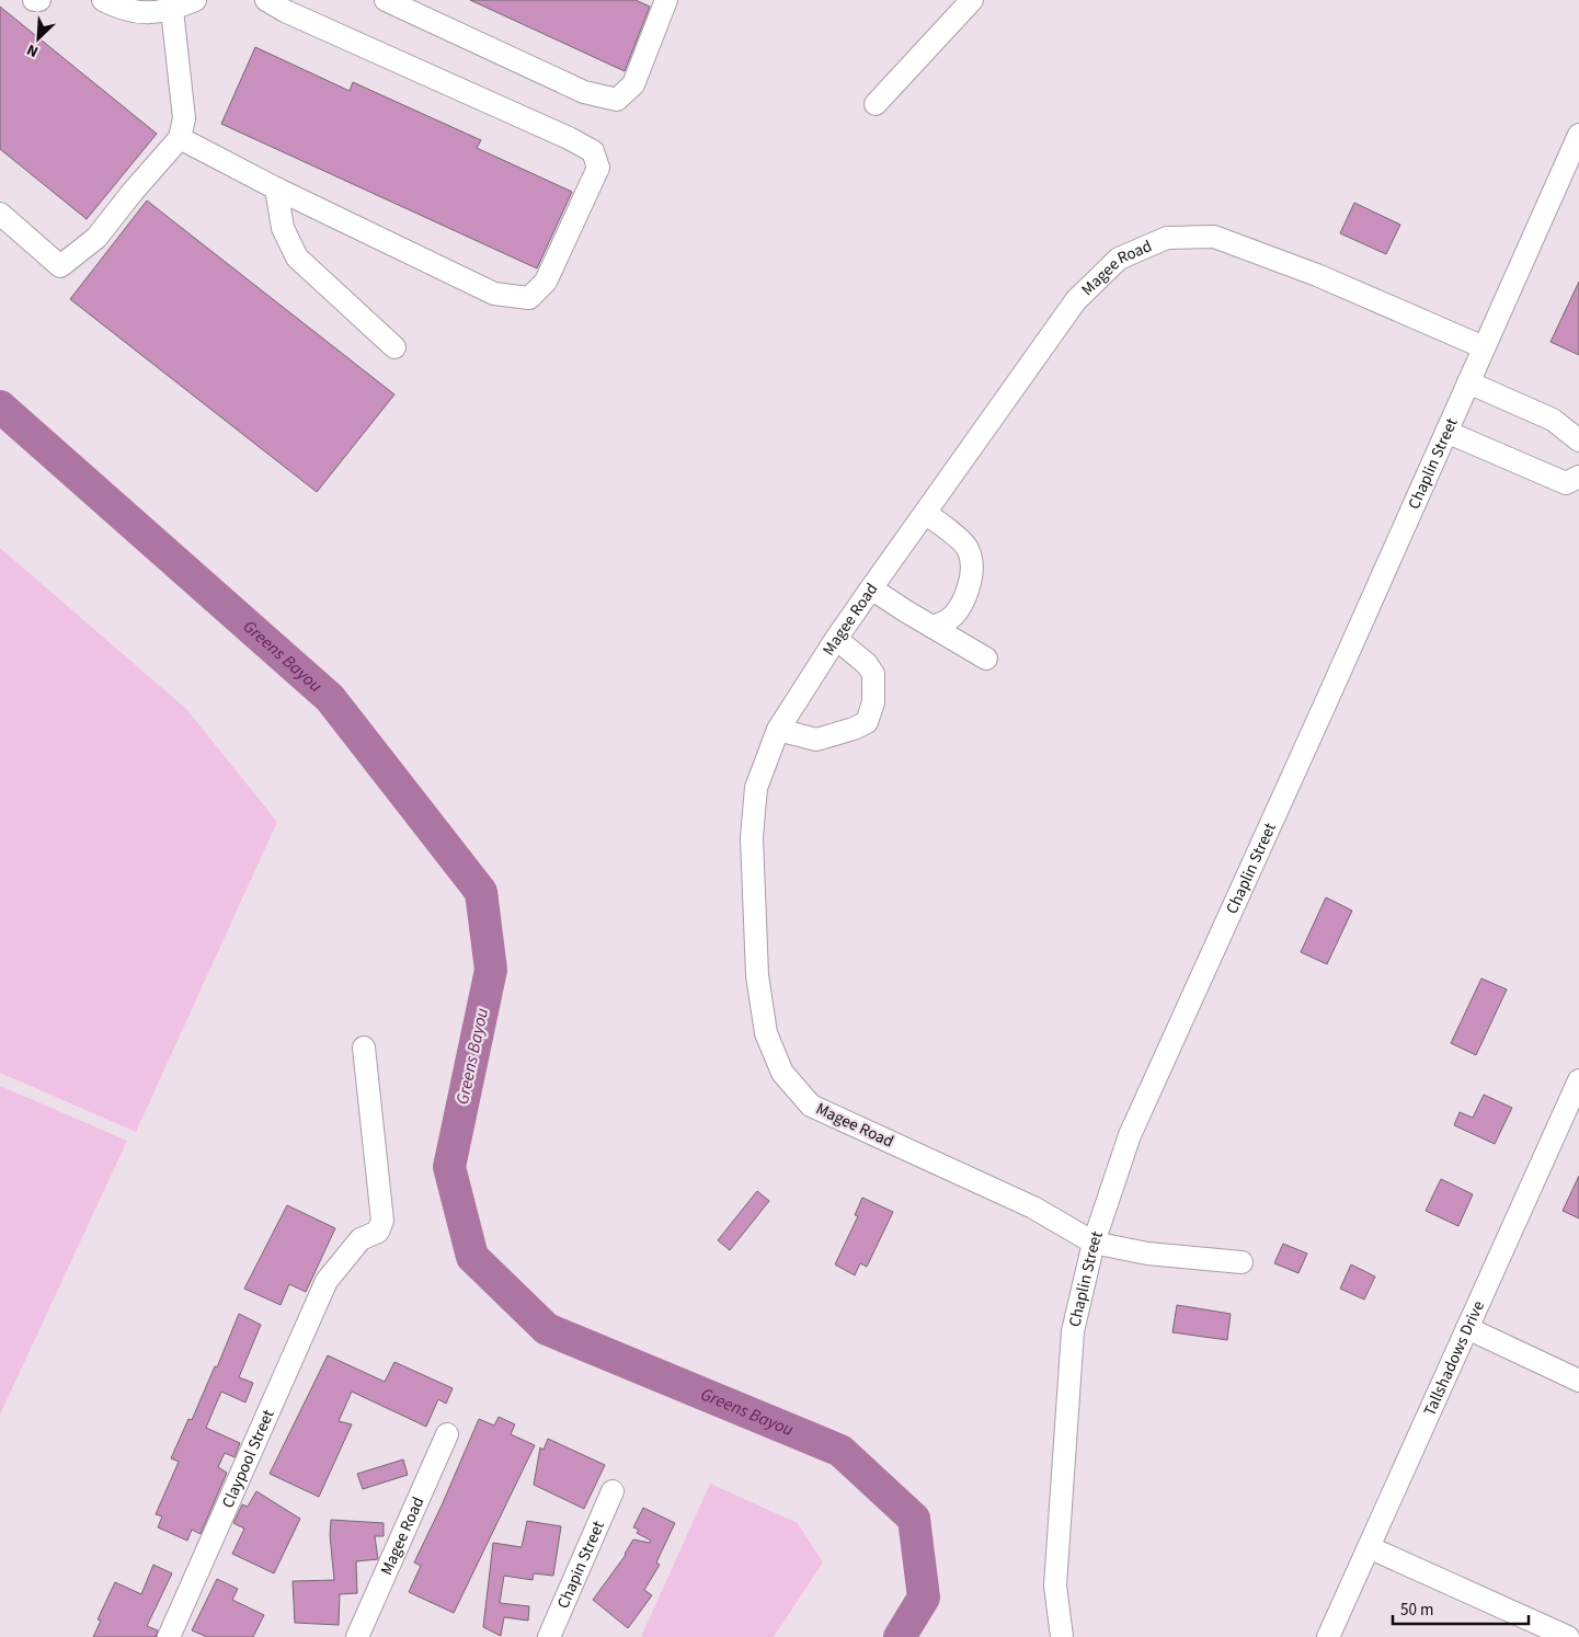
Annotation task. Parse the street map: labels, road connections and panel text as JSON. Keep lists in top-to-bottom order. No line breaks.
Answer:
{"streets":{"street":["Magee Road","Chaplin Street","Tallshadows Drive","Claypool Street","Chapin Street"]},"crossings":[["Magee Road","Chaplin Street"]],"water":["Greens Bayou"],"scale_bar":"50 m","north":"bottom left"}
